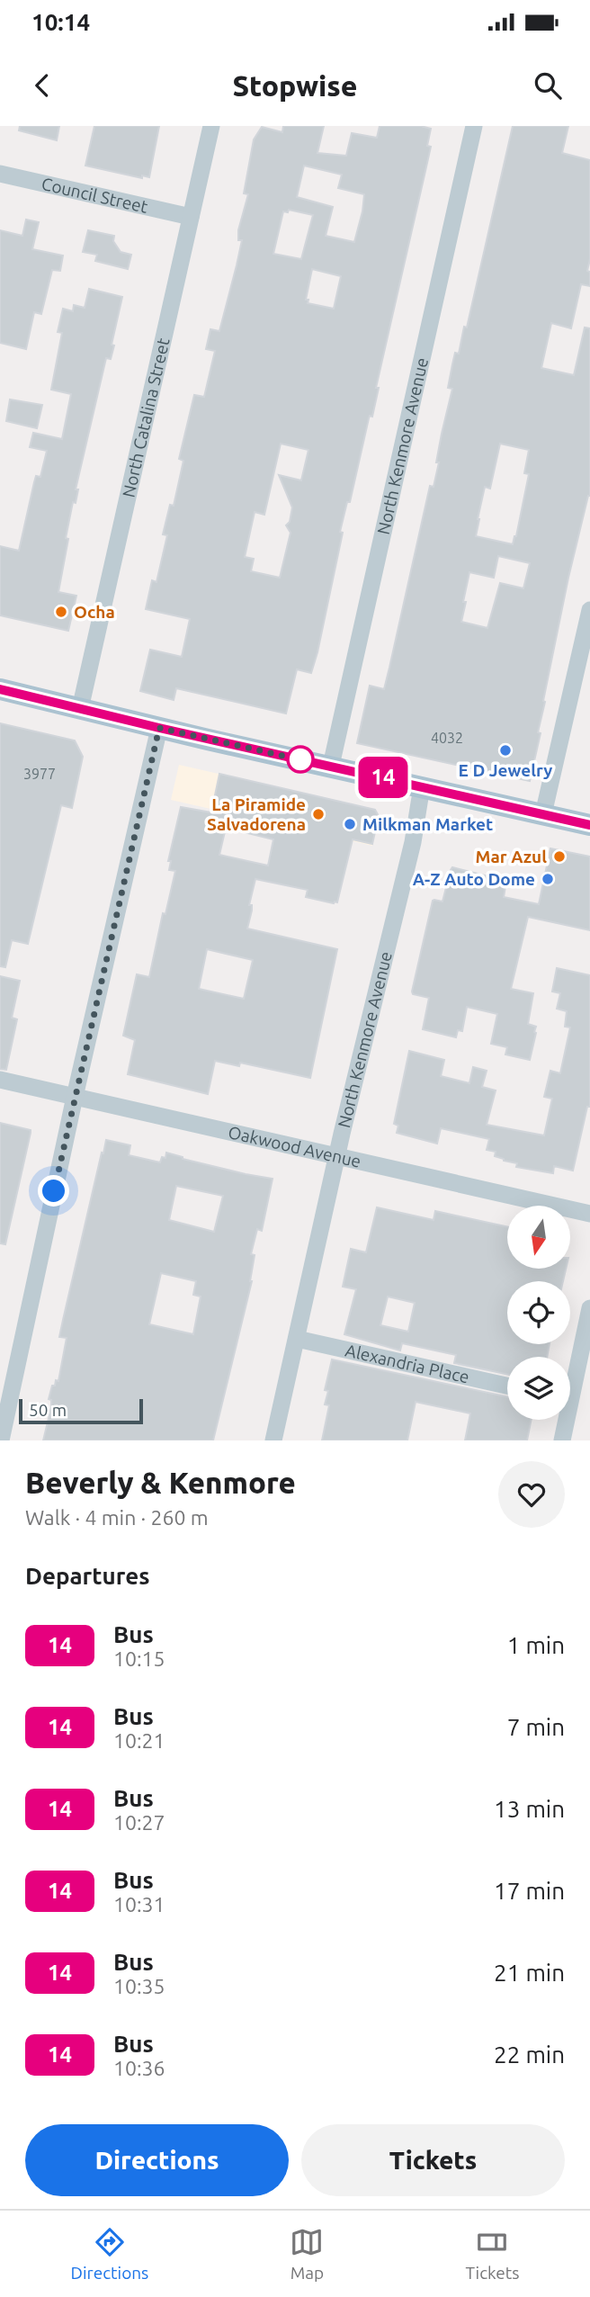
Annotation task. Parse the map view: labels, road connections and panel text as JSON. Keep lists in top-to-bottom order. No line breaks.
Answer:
{"streets":{"street":["Council Street","North Catalina Street","North Kenmore Avenue","Oakwood Avenue","Alexandria Place"]},"crossings":[["Council Street","North Catalina Street"],["North Kenmore Avenue","Oakwood Avenue"],["North Kenmore Avenue","Alexandria Place"]],"places":["Ocha","E D Jewelry","La Piramide Salvadorena","Milkman Market","Mar Azul","A-Z Auto Dome"],"lines":["bus line 14"],"house_numbers":["4032","3977"],"scale_bar":"50 m","north":"bottom","page":{"status":"10:14","header":"Stopwise","on_map":"14","scale":"50 m","heading":[["Beverly & Kenmore","Walk · 4 min · 260 m"],"Departures"],"list":[{"mark":"14","name":"Bus","note":"10:15","value":"1 min"},{"mark":"14","name":"Bus","note":"10:21","value":"7 min"},{"mark":"14","name":"Bus","note":"10:27","value":"13 min"},{"mark":"14","name":"Bus","note":"10:31","value":"17 min"},{"mark":"14","name":"Bus","note":"10:35","value":"21 min"},{"mark":"14","name":"Bus","note":"10:36","value":"22 min"}],"buttons":["Directions","Tickets"],"tabs":["Directions","Map","Tickets"]}}
